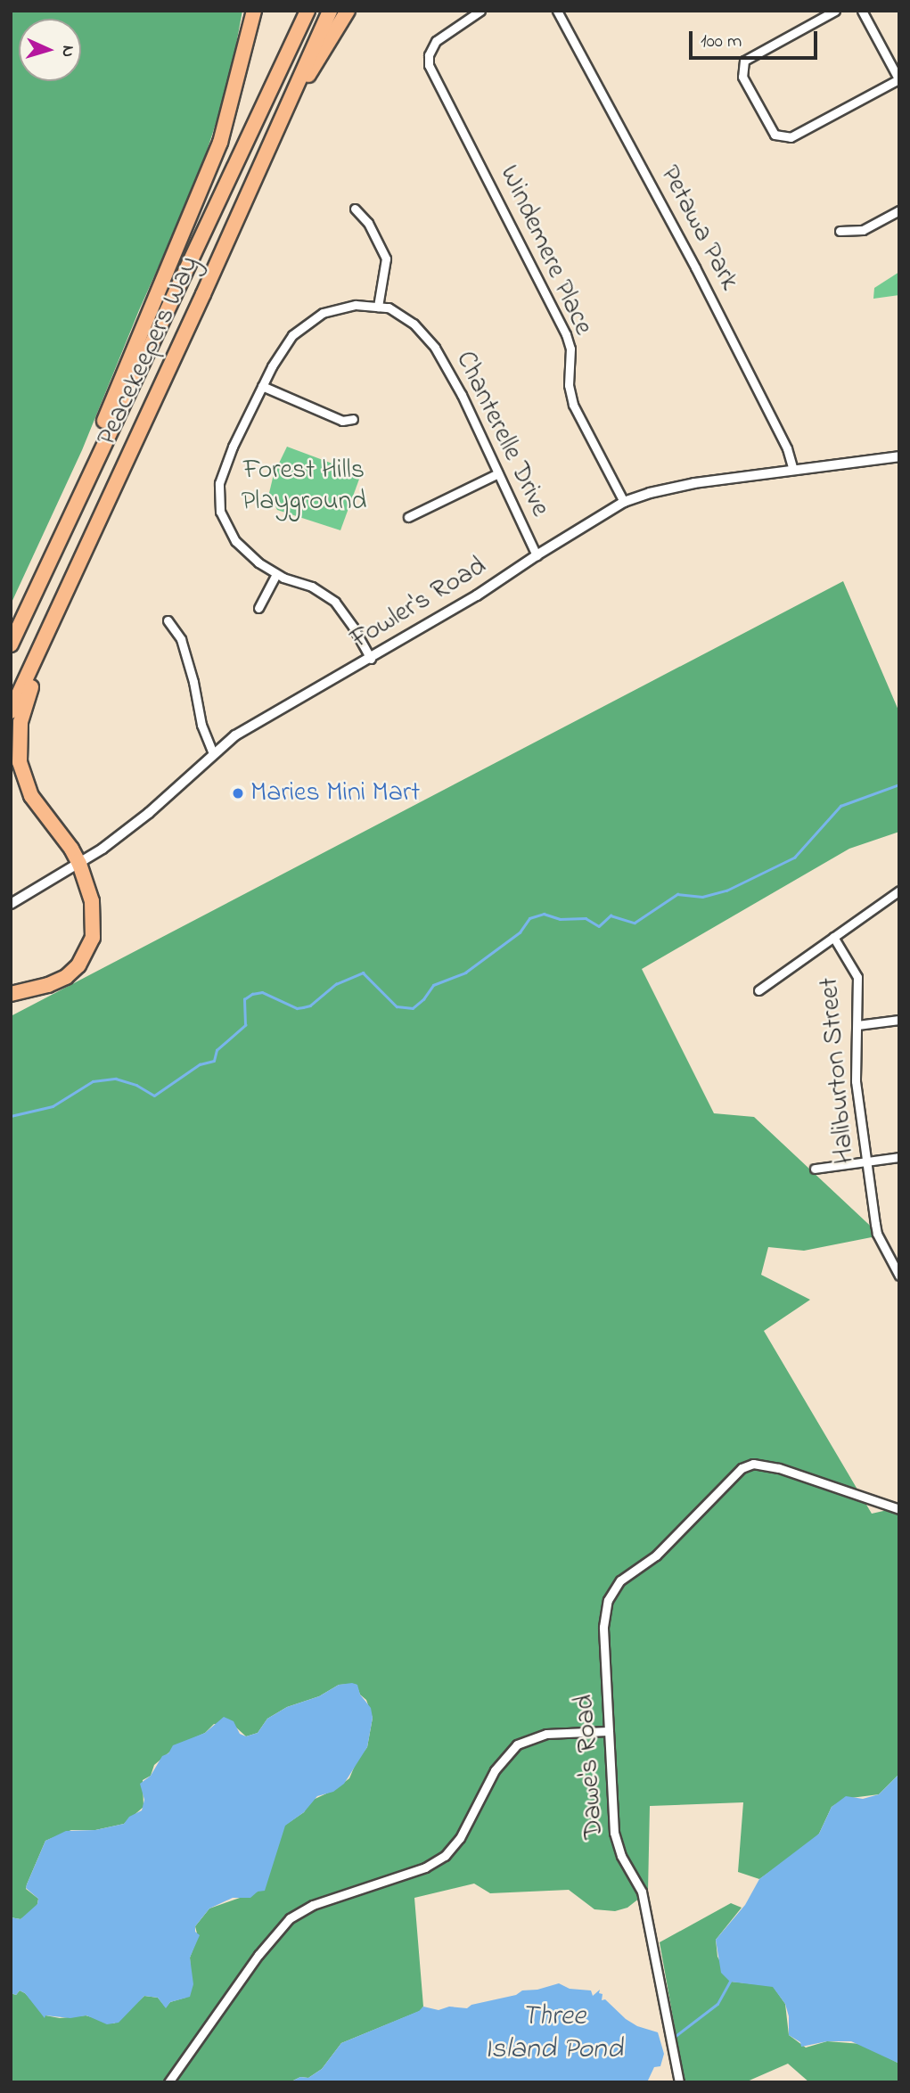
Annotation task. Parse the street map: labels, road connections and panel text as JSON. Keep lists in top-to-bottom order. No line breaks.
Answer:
{"streets":{"highway":["Peacekeepers Way"],"street":["Petawa Park","Windemere Place","Chanterelle Drive","Fowler's Road","Haliburton Street","Dawe's Road"]},"crossings":[["Petawa Park","Fowler's Road"],["Windemere Place","Fowler's Road"],["Chanterelle Drive","Fowler's Road"]],"water":["Three Island Pond"],"parks":["Forest Hills Playground"],"places":["Maries Mini Mart"],"scale_bar":"100 m","north":"right"}
